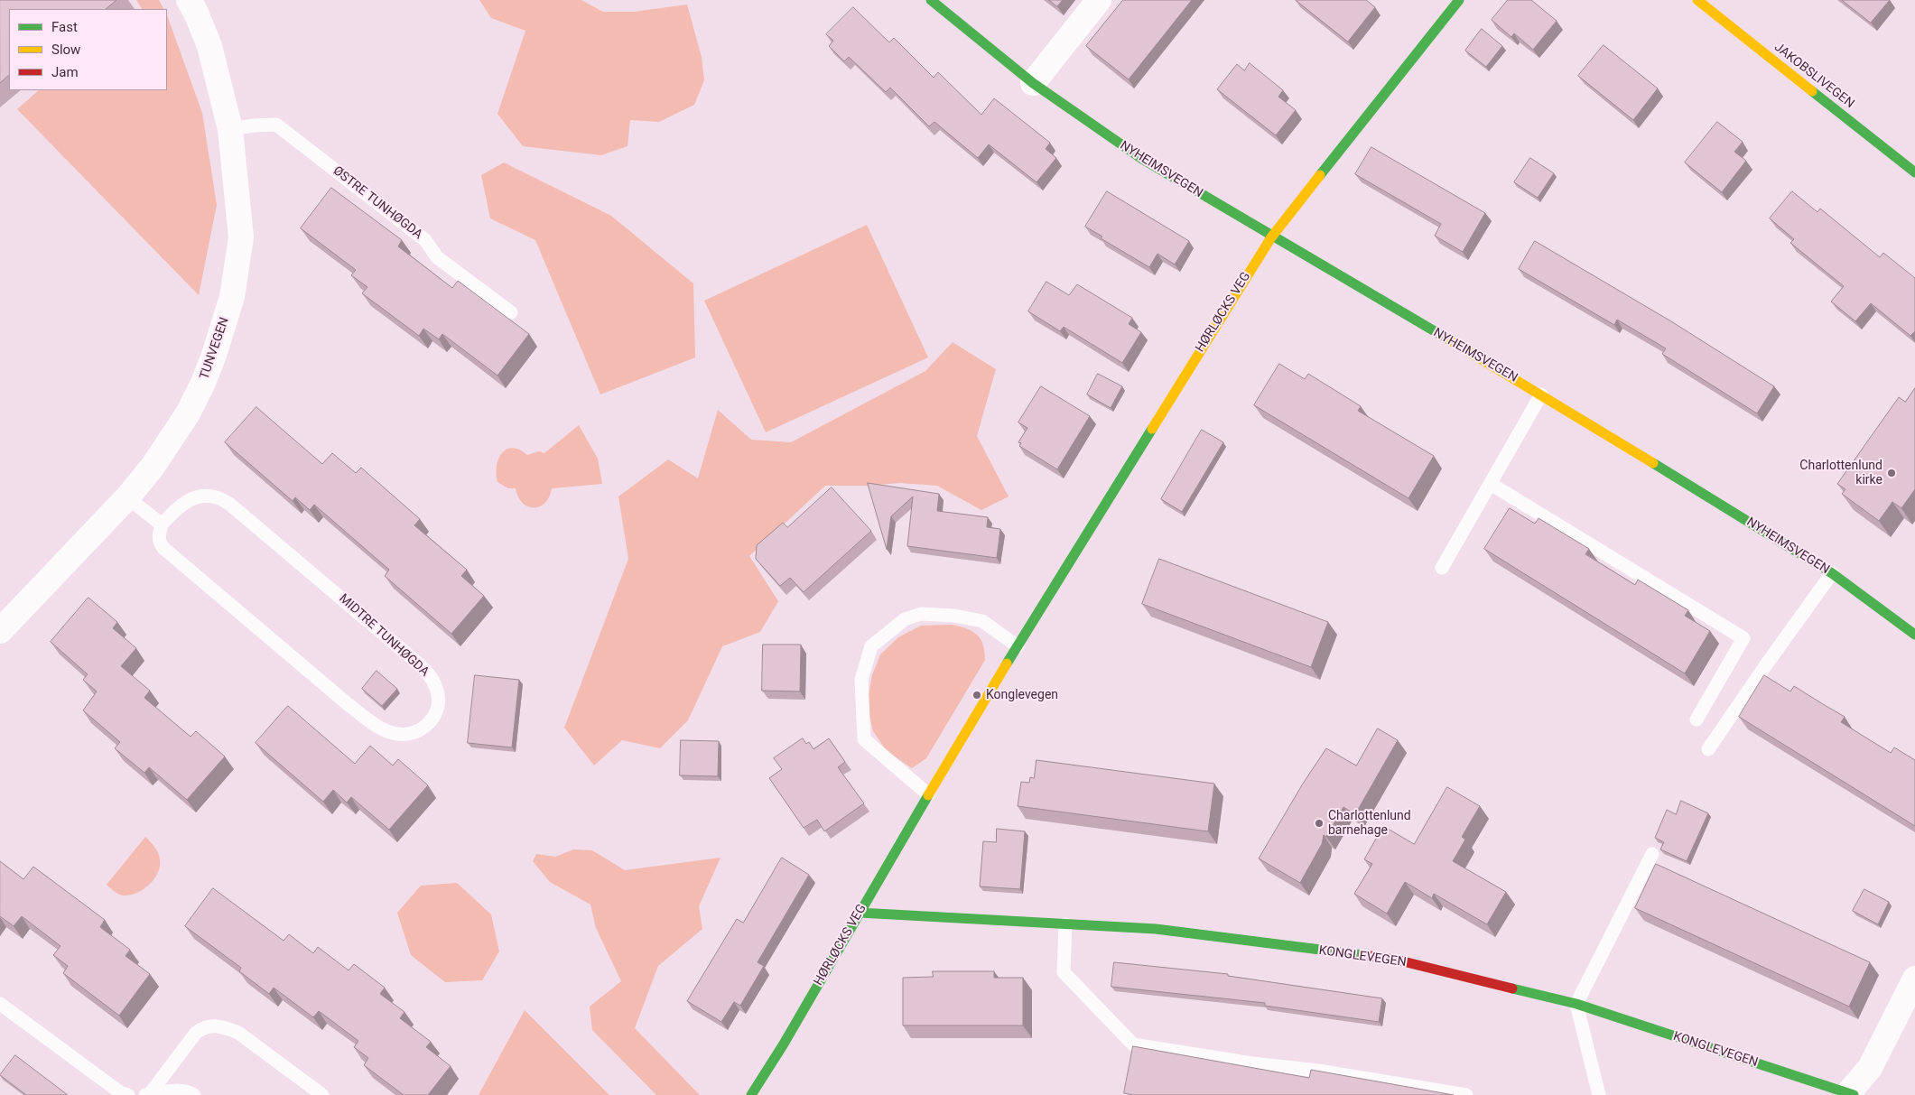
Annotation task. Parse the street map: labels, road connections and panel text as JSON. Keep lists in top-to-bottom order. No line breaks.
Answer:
{"streets":{"street":["JAKOBSLIVEGEN","NYHEIMSVEGEN","HØRLØCKS VEG","TUNVEGEN","KONGLEVEGEN"],"lane":["ØSTRE TUNHØGDA","MIDTRE TUNHØGDA"]},"crossings":[["NYHEIMSVEGEN","HØRLØCKS VEG"],["ØSTRE TUNHØGDA","TUNVEGEN"],["HØRLØCKS VEG","KONGLEVEGEN"]],"places":["Charlottenlund kirke","Konglevegen","Charlottenlund barnehage"],"legend":["Fast","Slow","Jam"]}
